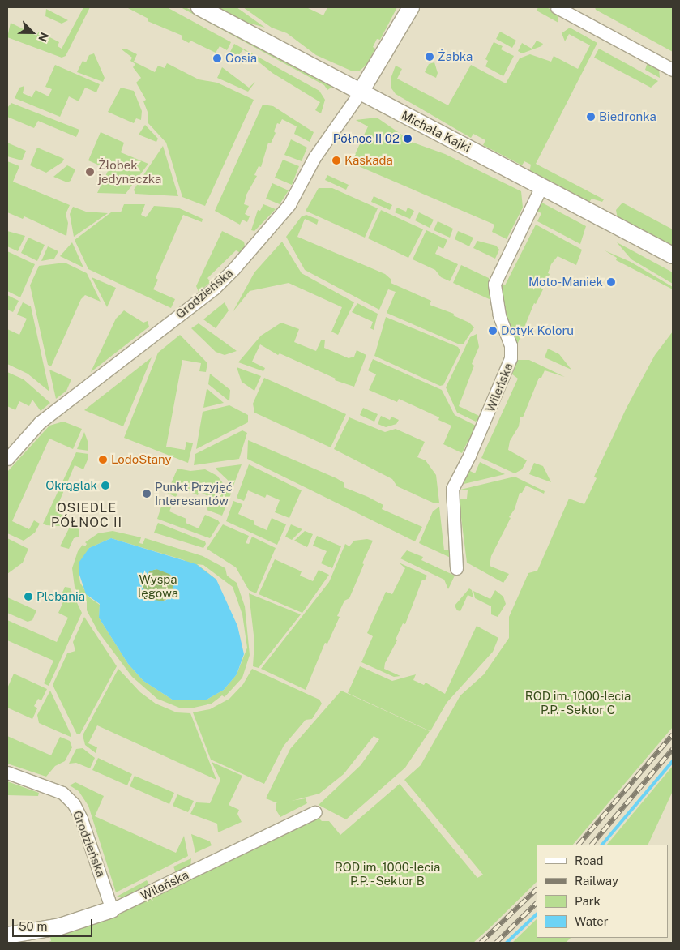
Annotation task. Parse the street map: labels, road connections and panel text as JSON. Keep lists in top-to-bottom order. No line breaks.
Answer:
{"streets":{"street":["Michała Kajki","Grodzieńska","Wileńska"]},"crossings":[["Michała Kajki","Grodzieńska"],["Michała Kajki","Wileńska"],["Grodzieńska","Wileńska"]],"districts":["OSIEDLE PÓŁNOC II"],"parks":["Wyspa lęgowa","ROD im. 1000-lecia P.P. - Sektor C","ROD im. 1000-lecia P.P. - Sektor B"],"places":["Żabka","Gosia","Biedronka","Północ II 02","Kaskada","Żłobek jedyneczka","Moto-Maniek","Dotyk Koloru","LodoStany","Okrąglak","Punkt Przyjęć Interesantów","Plebania"],"legend":["Road","Railway","Park","Water"],"scale_bar":"50 m","north":"bottom right"}
